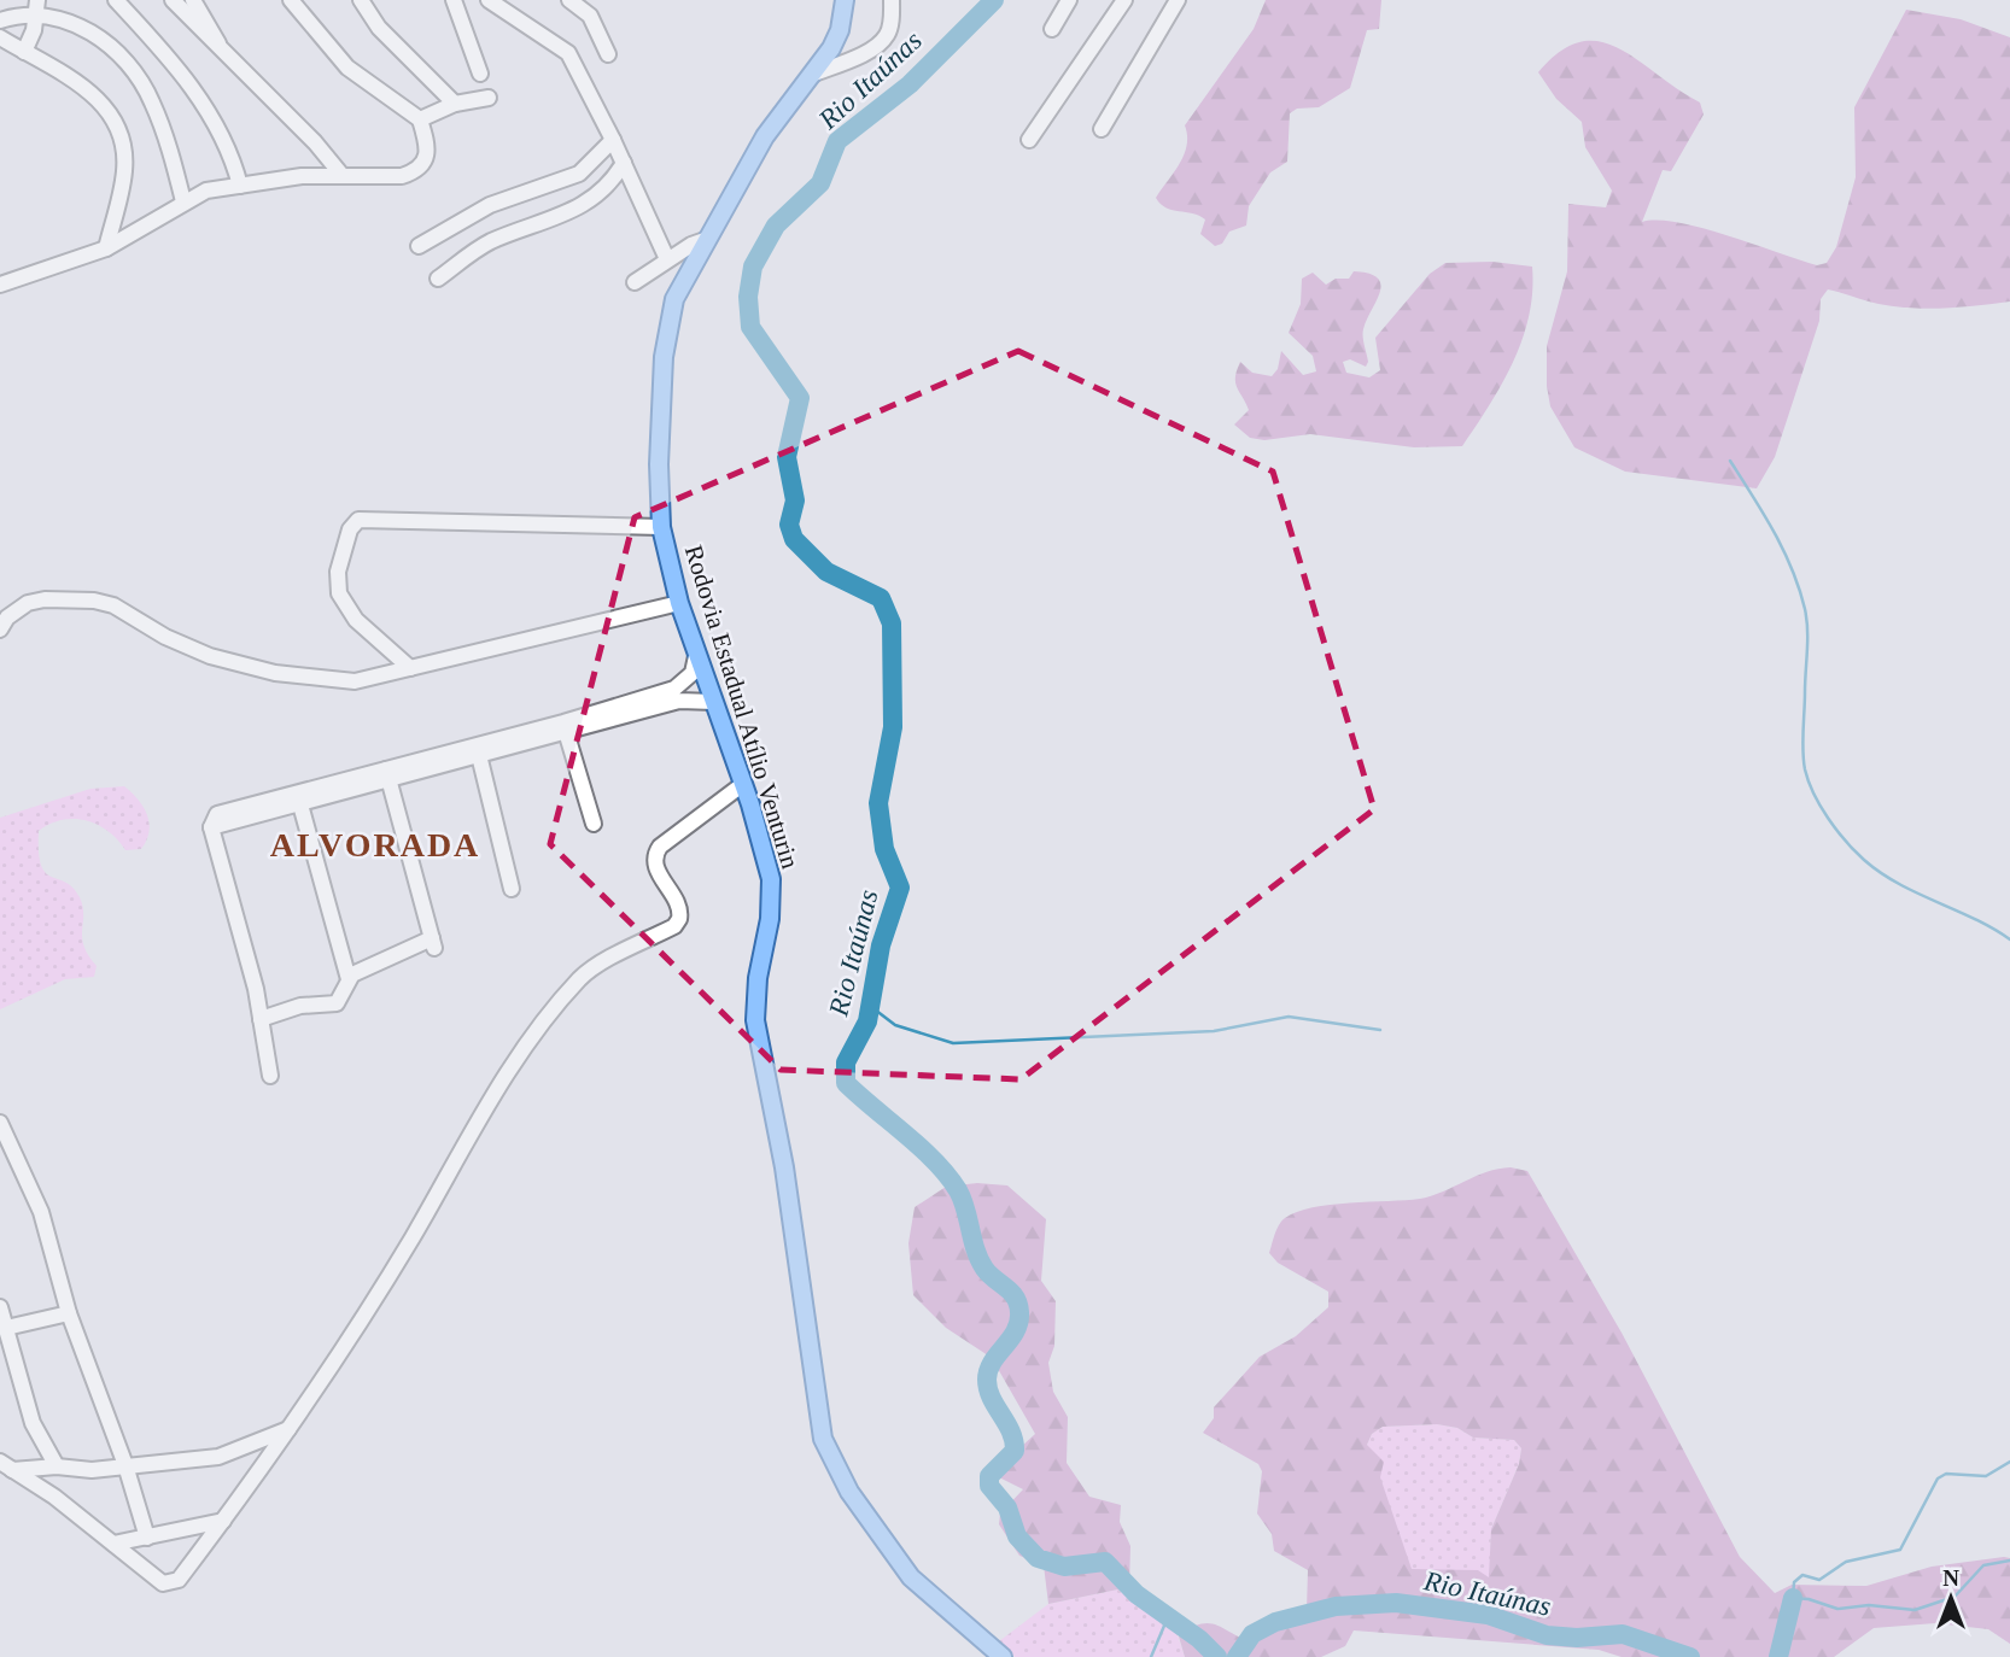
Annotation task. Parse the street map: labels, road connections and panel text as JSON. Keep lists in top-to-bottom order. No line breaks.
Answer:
{"streets":{"main road":["Rodovia Estadual Atílio Venturin"]},"districts":["ALVORADA"],"water":["Rio Itaúnas"],"north":"top"}
